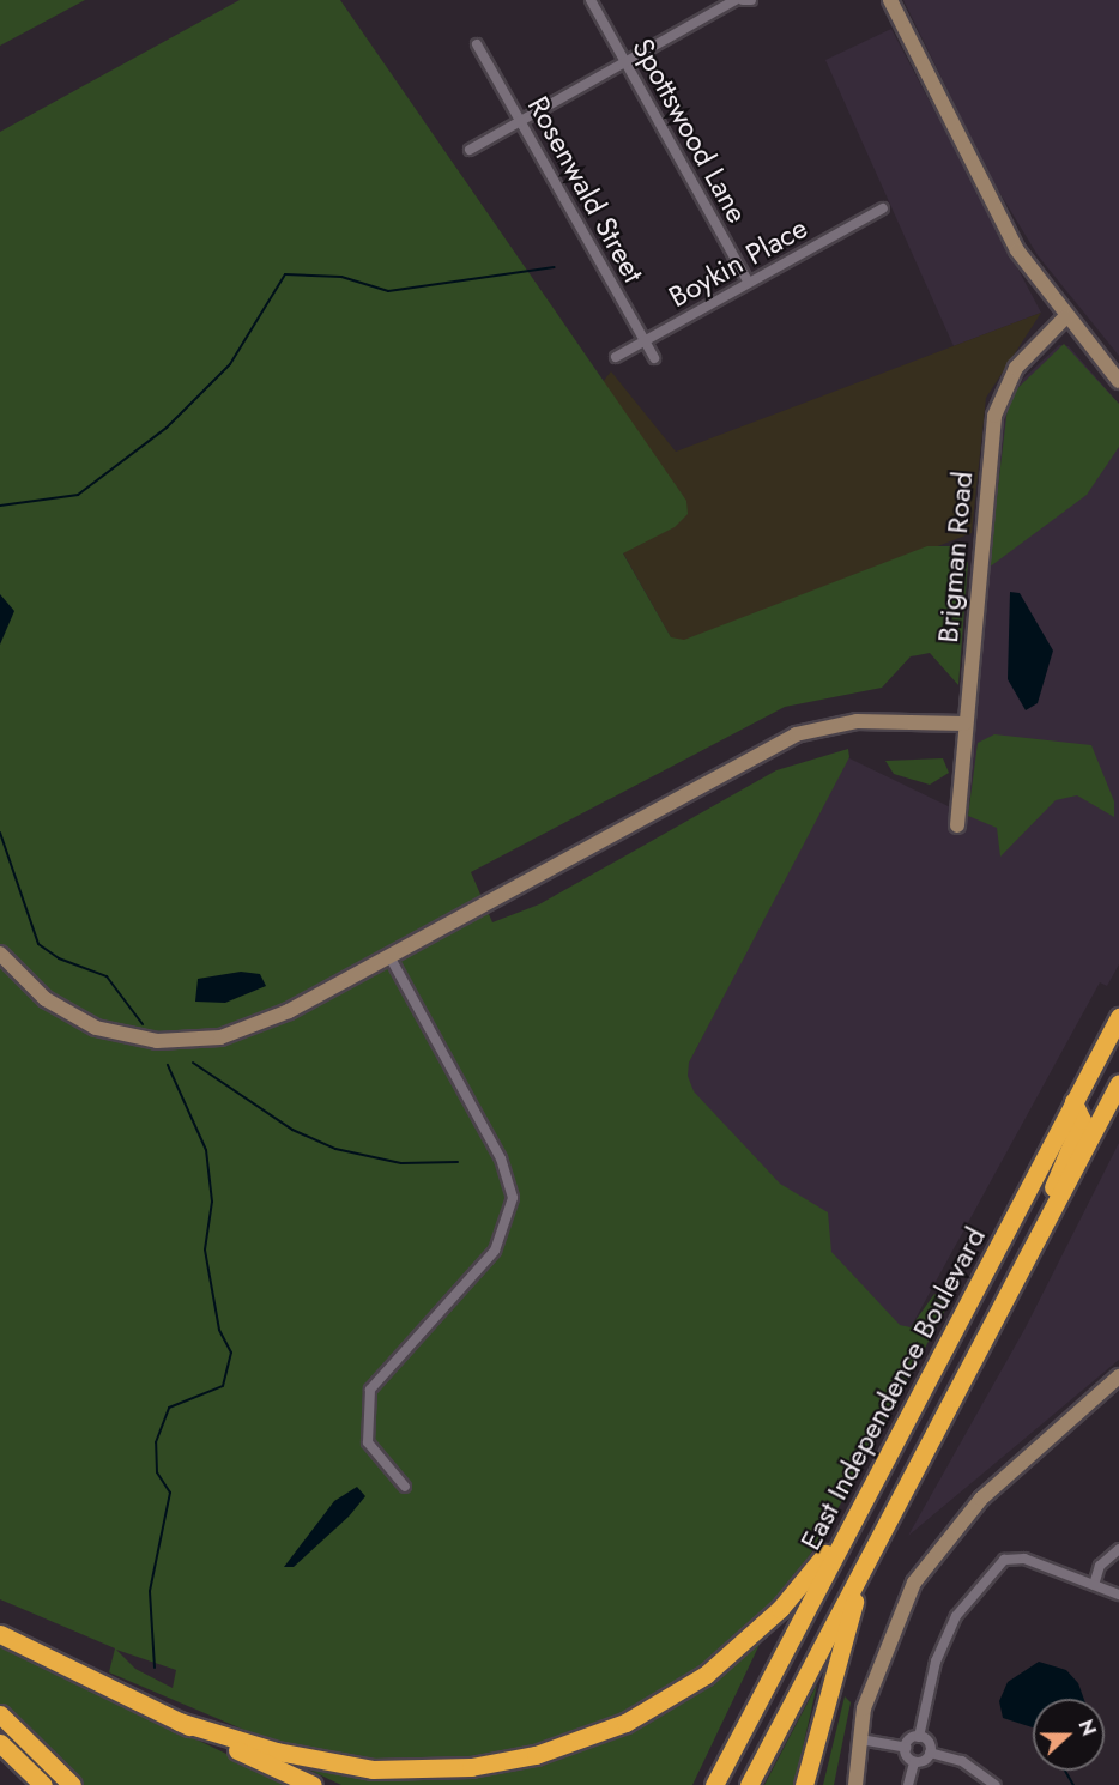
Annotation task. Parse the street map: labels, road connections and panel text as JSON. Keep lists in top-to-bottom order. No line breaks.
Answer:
{"streets":{"highway":["East Independence Boulevard"],"street":["Spottswood Lane","Rosenwald Street","Boykin Place","Brigman Road"]},"crossings":[["Spottswood Lane","Boykin Place"],["Rosenwald Street","Boykin Place"]],"north":"right"}
